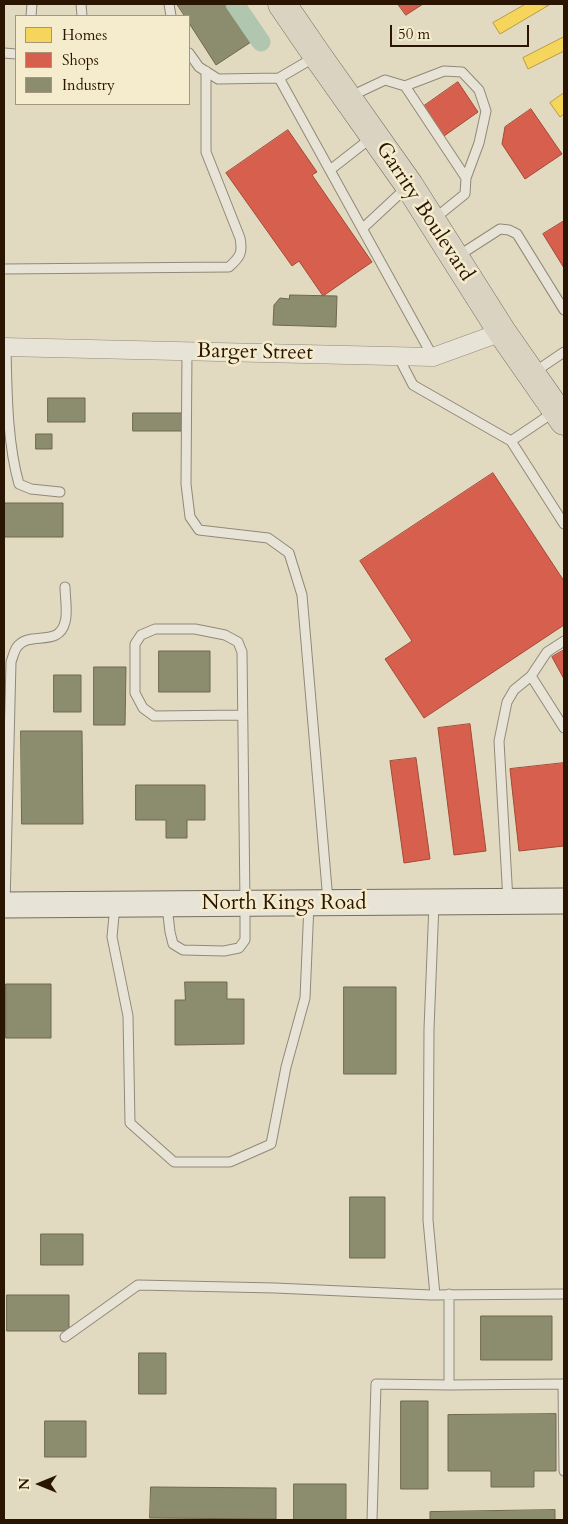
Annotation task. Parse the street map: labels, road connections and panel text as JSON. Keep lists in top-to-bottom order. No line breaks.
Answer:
{"streets":{"main road":["Garrity Boulevard"],"street":["Barger Street","North Kings Road"]},"crossings":[["Garrity Boulevard","Barger Street"]],"legend":["Homes","Shops","Industry"],"scale_bar":"50 m","north":"left"}
